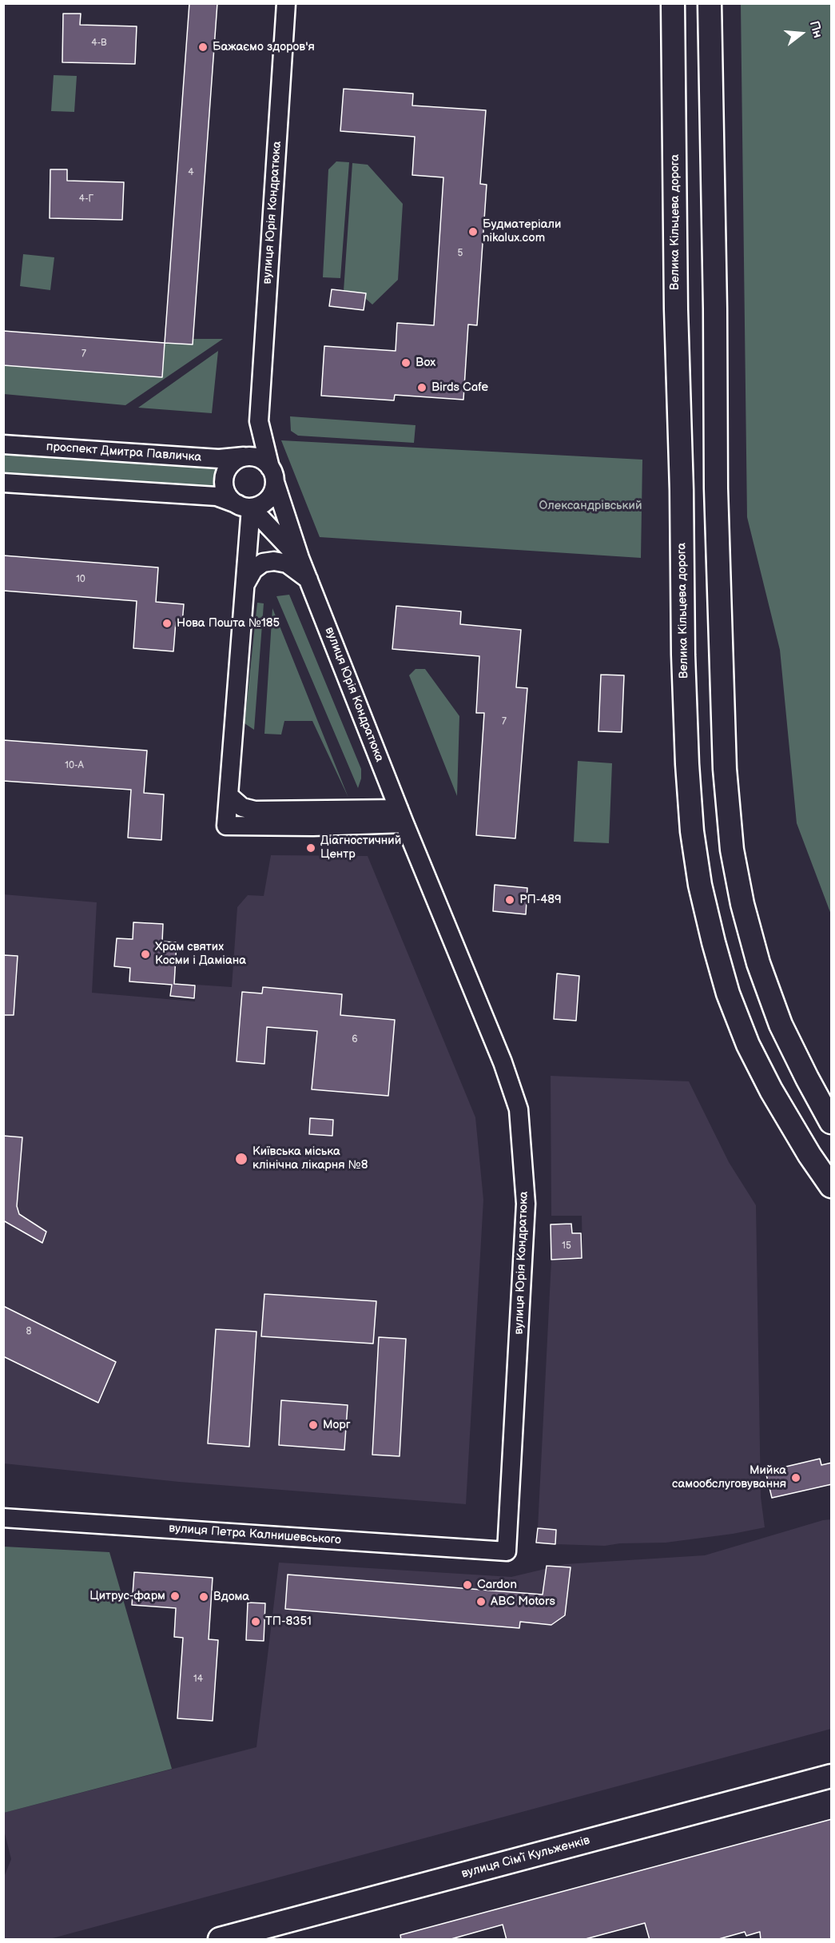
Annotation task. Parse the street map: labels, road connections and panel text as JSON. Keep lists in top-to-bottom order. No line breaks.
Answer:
{"streets":{"main road":["Велика Кільцева дорога","вулиця Сімʼї Кульженків"],"street":["вулиця Юрія Кондратюка","проспект Дмитра Павличка","вулиця Петра Калнишевського"]},"crossings":[["вулиця Юрія Кондратюка","проспект Дмитра Павличка"],["вулиця Юрія Кондратюка","вулиця Петра Калнишевського"]],"parks":["Олександрівський"],"places":["Бажаємо здоров'я","Будматеріали nikalux.com","Box","Birds Cafe","Нова Пошта №185","Діагностичний Центр","РП-489","Храм святих Косми і Даміана","Київська міська клінічна лікарня №8","Морг","Мийка самообслуговування","Cardon","Цитрус-фарм","Вдома","ABC Motors","ТП-8351"],"house_numbers":["4-В","4","4-Г","5","7","10","7","10-А","6","15","8","14"],"north":"right"}
